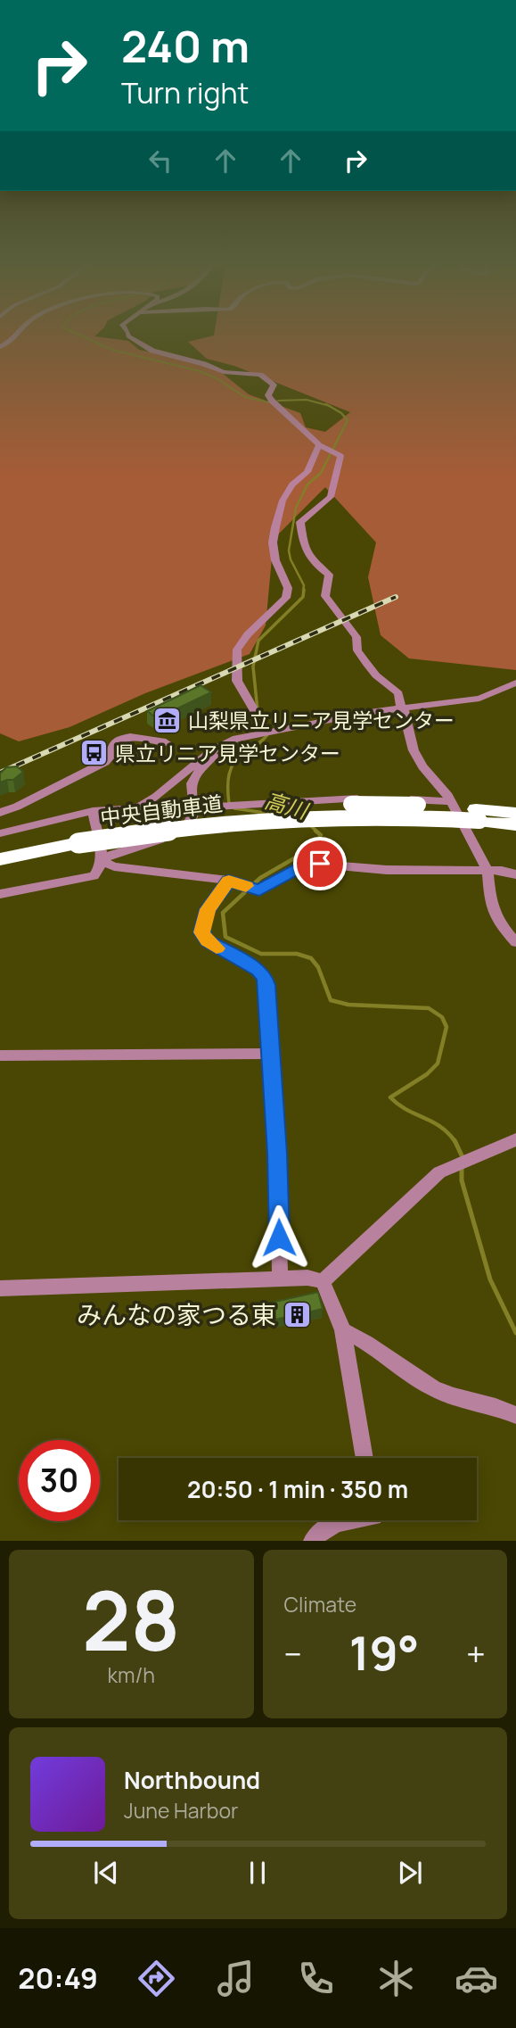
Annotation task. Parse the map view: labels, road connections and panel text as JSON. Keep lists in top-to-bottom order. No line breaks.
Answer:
{"streets":{"highway":["中央自動車道"]},"water":["高川"],"places":{"museum":["山梨県立リニア見学センター"],"bus stop":["県立リニア見学センター"],"building":["みんなの家つる東"]},"page":{"turn":["240 m","Turn right"],"limit":"30","trip":"20:50 · 1 min · 350 m","tile":[["28","km/h"],"Climate"],"heat":["−","19°","+"],"song":["Northbound","June Harbor"],"tabs":"20:49"}}
